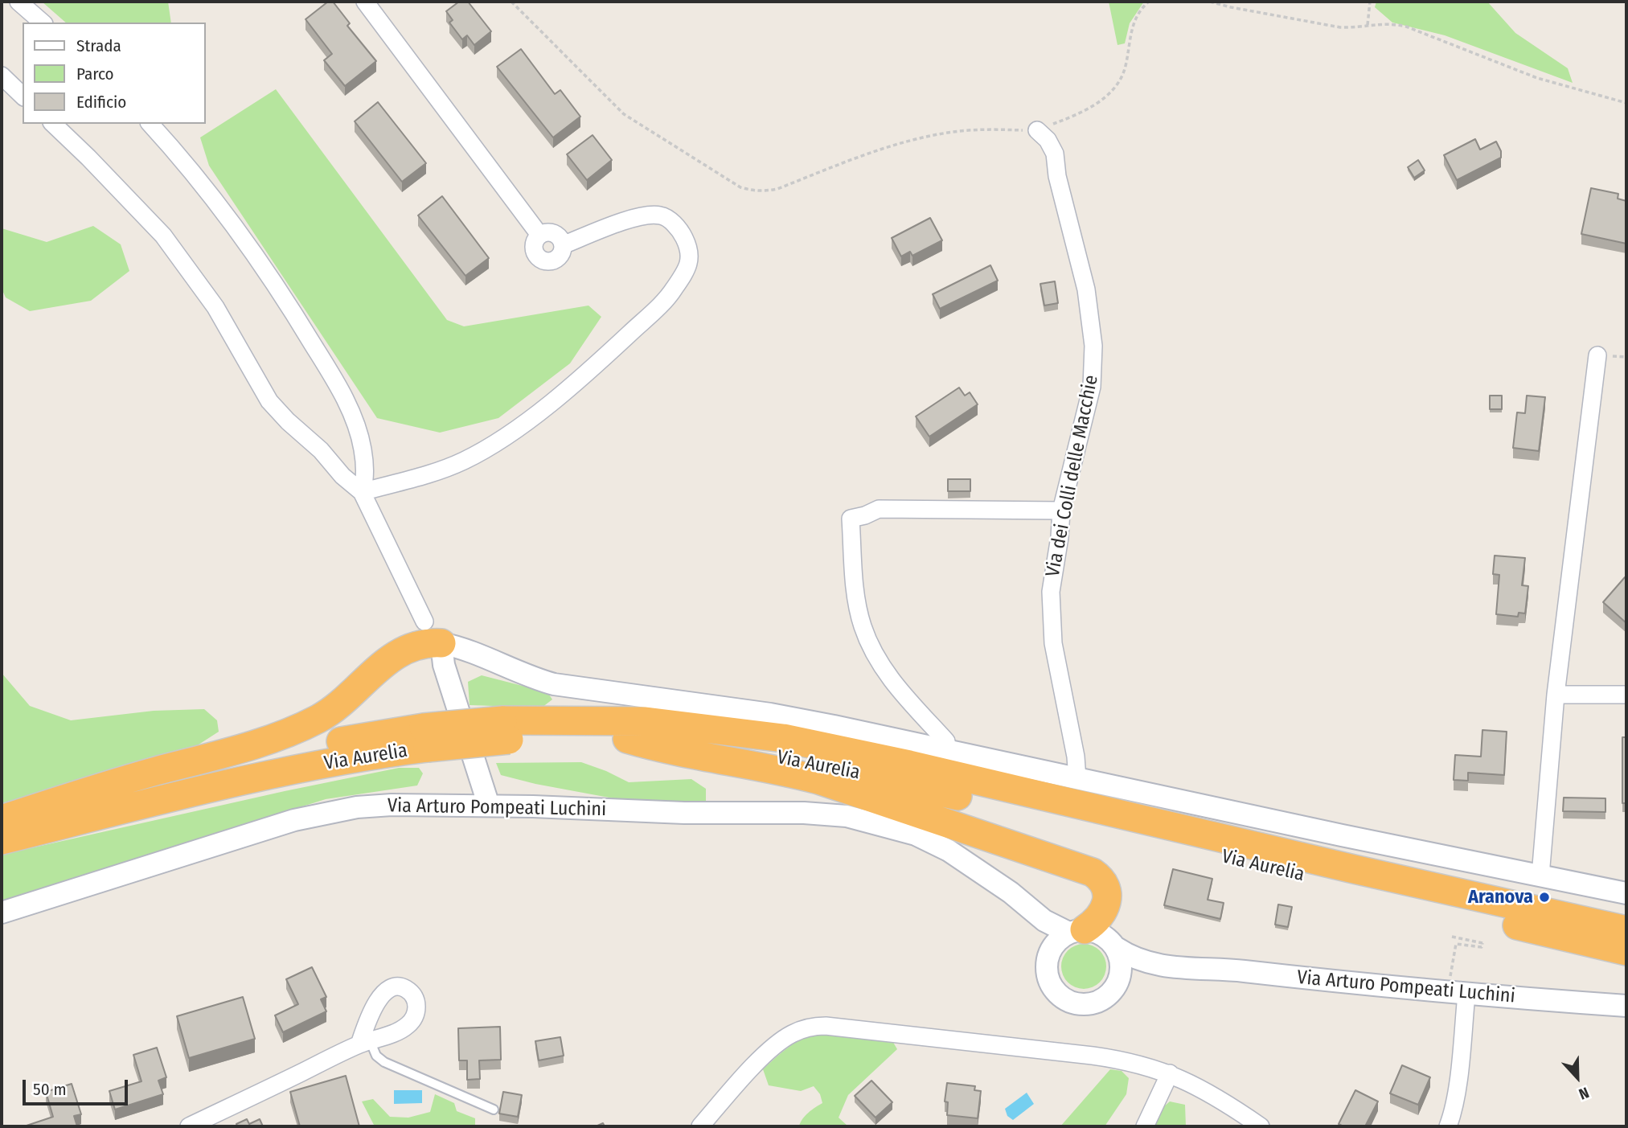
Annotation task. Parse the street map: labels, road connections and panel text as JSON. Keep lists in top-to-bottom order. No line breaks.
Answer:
{"streets":{"highway":["Via Aurelia"],"street":["Via dei Colli delle Macchie","Via Arturo Pompeati Luchini"]},"places":["Aranova"],"legend":["Strada","Parco","Edificio"],"scale_bar":"50 m","north":"bottom"}
